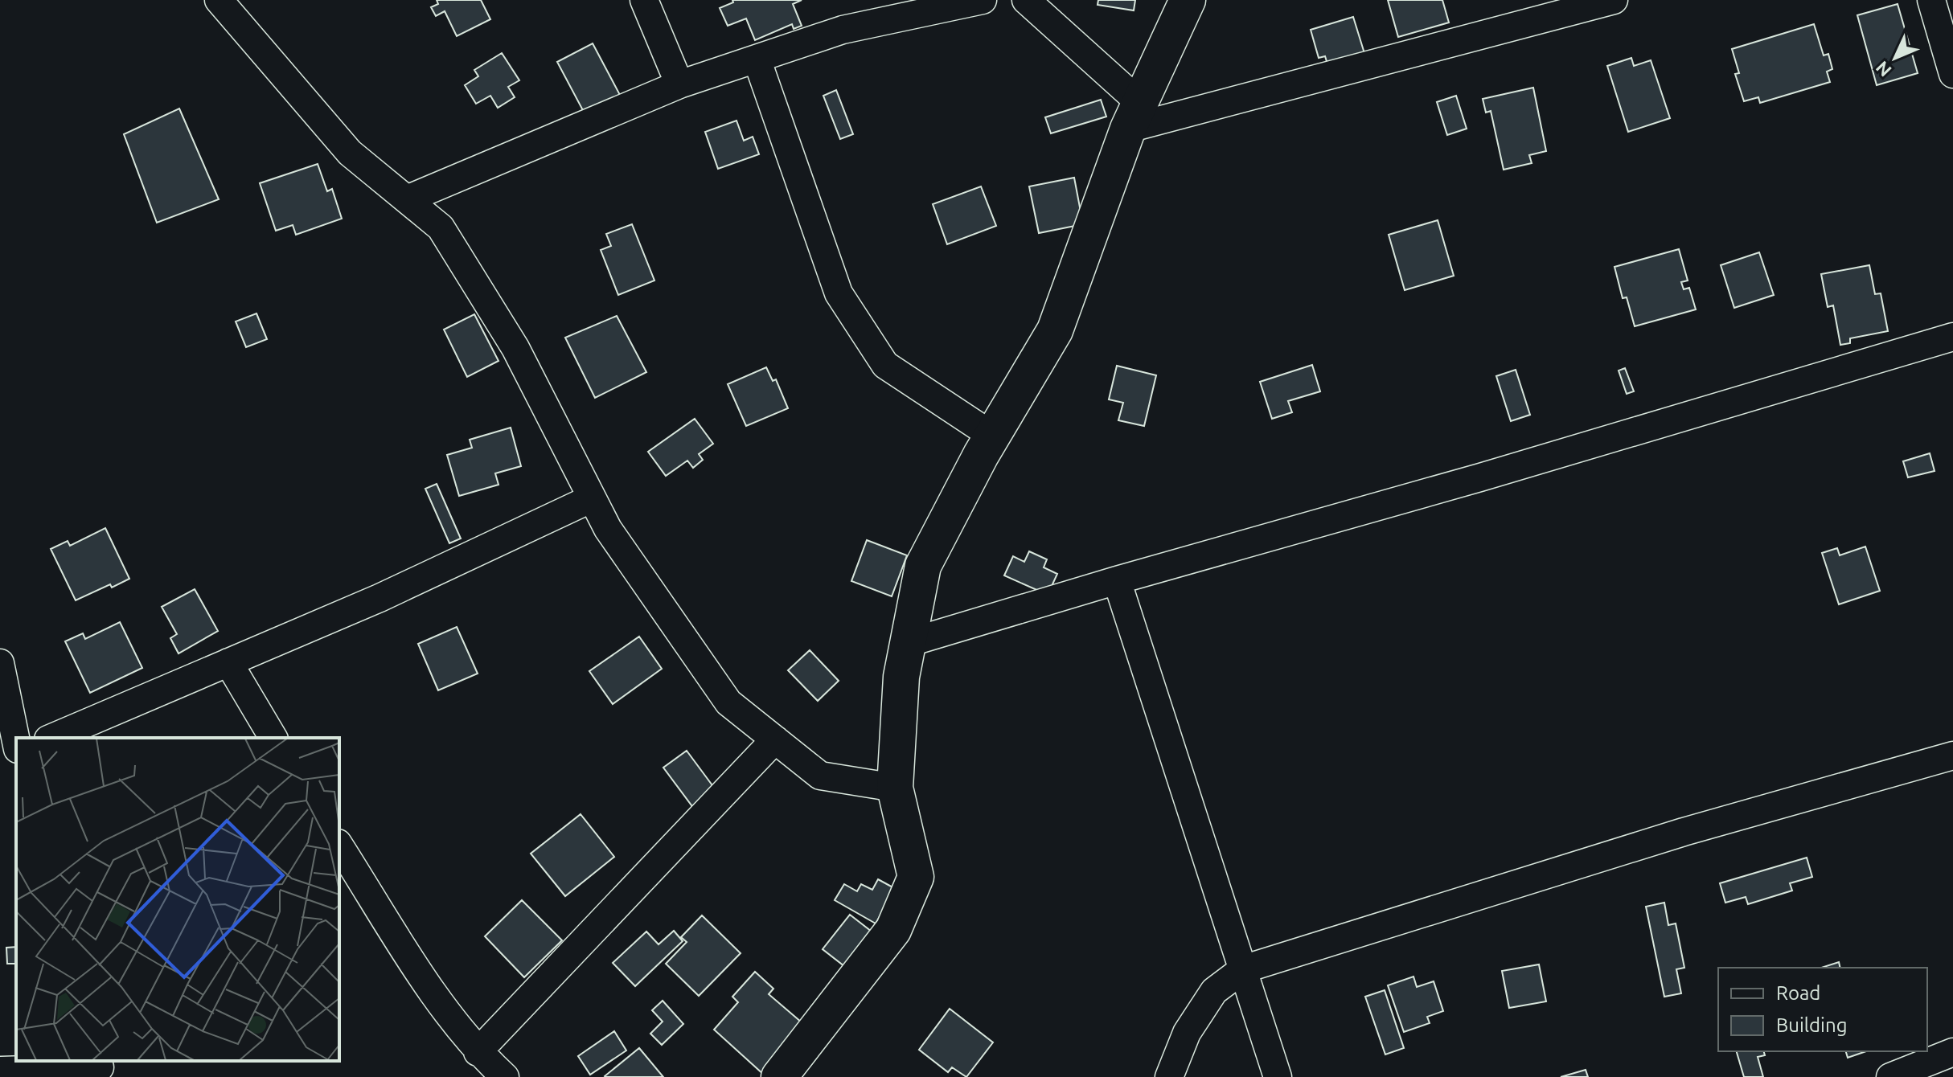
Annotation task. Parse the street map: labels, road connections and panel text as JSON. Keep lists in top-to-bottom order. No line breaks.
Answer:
{"legend":["Road","Building"],"north":"bottom left"}
